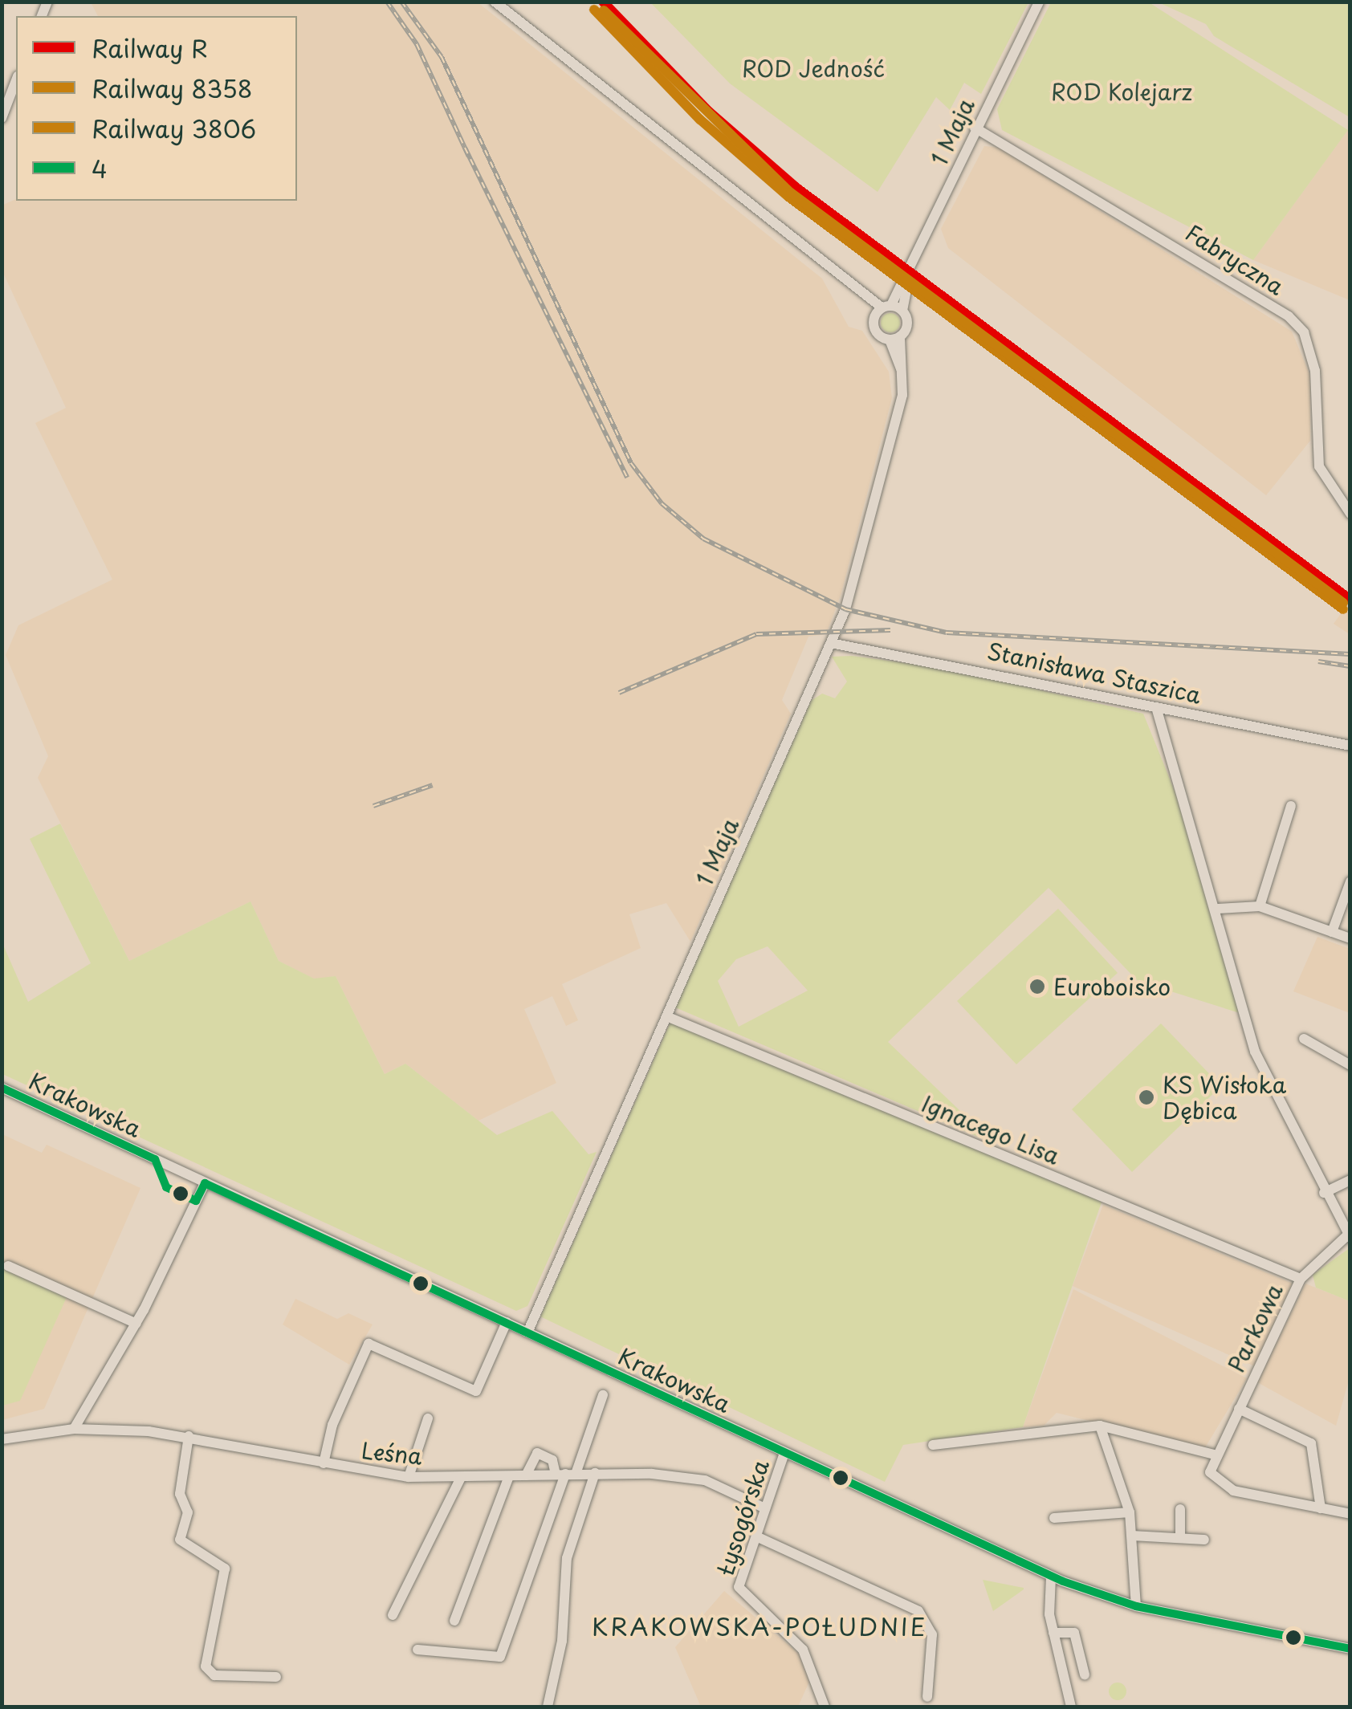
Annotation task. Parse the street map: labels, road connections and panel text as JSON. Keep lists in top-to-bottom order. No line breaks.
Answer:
{"streets":{"street":["1 Maja","Fabryczna","Stanisława Staszica","Krakowska","Ignacego Lisa","Parkowa","Leśna","Łysogórska"]},"crossings":[["1 Maja","Fabryczna"],["1 Maja","Stanisława Staszica"],["1 Maja","Krakowska"],["1 Maja","Ignacego Lisa"],["Krakowska","Łysogórska"],["Ignacego Lisa","Parkowa"],["Leśna","Łysogórska"]],"districts":["KRAKOWSKA-POŁUDNIE"],"parks":["ROD Jedność","ROD Kolejarz"],"places":["Euroboisko","KS Wisłoka Dębica"],"lines":["rail line R","rail line 8358","rail line 3806","transit line 4"],"legend":["Railway R","Railway 8358","Railway 3806","4"]}
